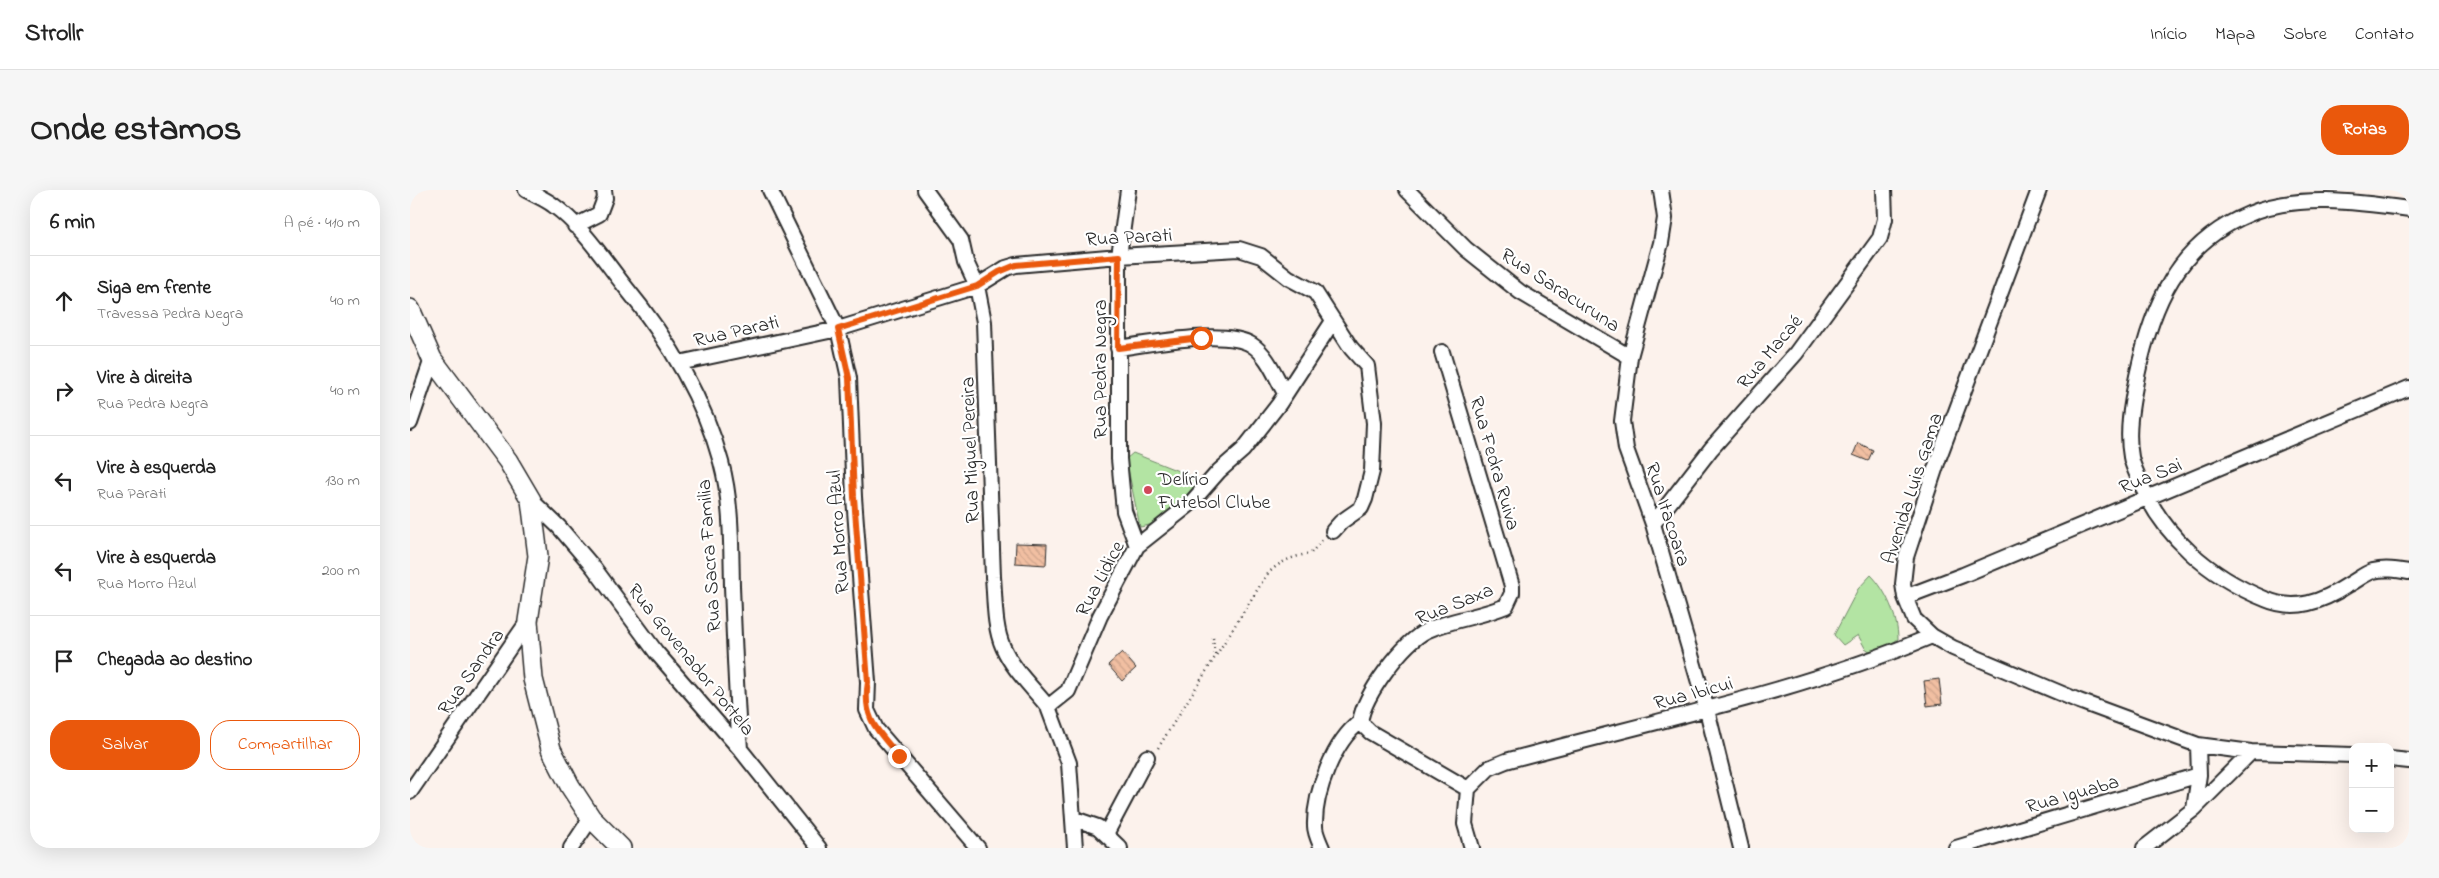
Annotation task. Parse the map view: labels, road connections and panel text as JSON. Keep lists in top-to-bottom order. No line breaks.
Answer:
{"streets":{"street":["Rua Parati","Rua Saracuruna","Rua Macaé","Rua Pedra Negra","Rua Miguel Pereira","Rua Fedra Ruiva","Rua Sai","Avenida Luis Gama","Rua Itacoara","Rua Morro Azul","Rua Sacra Familia","Rua Lidice","Rua Saxa","Rua Govenador Portela","Rua Sandra","Rua Ibicui","Rua Iguaba"]},"crossings":[["Rua Parati","Rua Pedra Negra"],["Rua Parati","Rua Miguel Pereira"],["Rua Parati","Rua Morro Azul"],["Rua Parati","Rua Sacra Familia"],["Rua Parati","Rua Lidice"],["Rua Saracuruna","Rua Itacoara"],["Rua Macaé","Rua Itacoara"],["Rua Pedra Negra","Rua Lidice"],["Rua Miguel Pereira","Rua Lidice"],["Rua Fedra Ruiva","Rua Saxa"],["Rua Sai","Avenida Luis Gama"],["Avenida Luis Gama","Rua Ibicui"],["Rua Itacoara","Rua Ibicui"],["Rua Sacra Familia","Rua Govenador Portela"]],"places":["Delírio Futebol Clube"],"page":{"header":"Strollr","nav":["Início","Mapa","Sobre","Contato"],"title":"Onde estamos","buttons":["Rotas",["Salvar","Compartilhar"]],"heading":["6 min","A pé · 410 m"],"list":[["Siga em frente","Travessa Pedra Negra","40 m"],["Vire à direita","Rua Pedra Negra","40 m"],["Vire à esquerda","Rua Parati","130 m"],["Vire à esquerda","Rua Morro Azul","200 m"],"Chegada ao destino"],"map_buttons":["+","−"]}}
